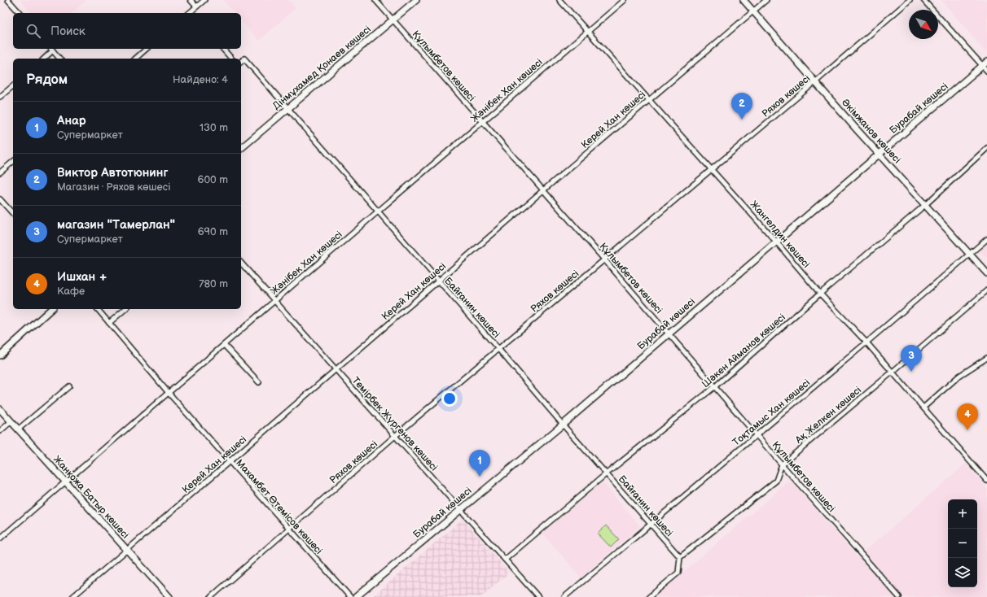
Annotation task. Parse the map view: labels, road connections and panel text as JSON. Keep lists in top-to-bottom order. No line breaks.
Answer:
{"streets":{"street":["Құлымбетов көшесі","Дінмұхамед Қонаев көшесі","Жәнібек Хан көшесі","Ряхов көшесі","Бурабай көшесі","Керей Хан көшесі","Әкімжанов көшесі","Жангелдин көшесі","Байғанин көшесі","Шәкен Айманов көшесі","Тоқтамыс Хан көшесі","Ақ Желкен көшесі","Темірбек Жүргенов көшесі","Жанқожа Батыр көшесі","Махамбет Өтемісов көшесі"]},"crossings":[["Құлымбетов көшесі","Дінмұхамед Қонаев көшесі"],["Құлымбетов көшесі","Жәнібек Хан көшесі"],["Құлымбетов көшесі","Ряхов көшесі"],["Құлымбетов көшесі","Бурабай көшесі"],["Құлымбетов көшесі","Керей Хан көшесі"],["Құлымбетов көшесі","Шәкен Айманов көшесі"],["Құлымбетов көшесі","Тоқтамыс Хан көшесі"],["Құлымбетов көшесі","Ақ Желкен көшесі"],["Дінмұхамед Қонаев көшесі","Байғанин көшесі"],["Жәнібек Хан көшесі","Жангелдин көшесі"],["Жәнібек Хан көшесі","Байғанин көшесі"],["Жәнібек Хан көшесі","Темірбек Жүргенов көшесі"],["Жәнібек Хан көшесі","Жанқожа Батыр көшесі"],["Жәнібек Хан көшесі","Махамбет Өтемісов көшесі"],["Ряхов көшесі","Әкімжанов көшесі"],["Ряхов көшесі","Жангелдин көшесі"],["Ряхов көшесі","Байғанин көшесі"],["Ряхов көшесі","Темірбек Жүргенов көшесі"],["Ряхов көшесі","Махамбет Өтемісов көшесі"],["Бурабай көшесі","Әкімжанов көшесі"],["Бурабай көшесі","Жангелдин көшесі"],["Бурабай көшесі","Байғанин көшесі"],["Бурабай көшесі","Темірбек Жүргенов көшесі"],["Керей Хан көшесі","Әкімжанов көшесі"],["Керей Хан көшесі","Жангелдин көшесі"],["Керей Хан көшесі","Байғанин көшесі"],["Керей Хан көшесі","Темірбек Жүргенов көшесі"],["Керей Хан көшесі","Жанқожа Батыр көшесі"],["Керей Хан көшесі","Махамбет Өтемісов көшесі"],["Әкімжанов көшесі","Шәкен Айманов көшесі"],["Әкімжанов көшесі","Тоқтамыс Хан көшесі"],["Жангелдин көшесі","Шәкен Айманов көшесі"],["Жангелдин көшесі","Тоқтамыс Хан көшесі"],["Жангелдин көшесі","Ақ Желкен көшесі"],["Байғанин көшесі","Шәкен Айманов көшесі"],["Байғанин көшесі","Тоқтамыс Хан көшесі"],["Шәкен Айманов көшесі","Темірбек Жүргенов көшесі"]],"north":"bottom right","page":{"search":"Поиск","heading":["Рядом","Найдено: 4"],"pins":["2","3","4","1"],"list":[{"mark":"1","name":"Анар","note":"Супермаркет","value":"130 m"},{"mark":"2","name":"Виктор Автотюнинг","note":"Магазин · Ряхов көшесі","value":"600 m"},{"mark":"3","name":"магазин \"Тамерлан\"","note":"Супермаркет","value":"690 m"},{"mark":"4","name":"Ишхан +","note":"Кафе","value":"780 m"}],"map_buttons":["+","−"]}}
